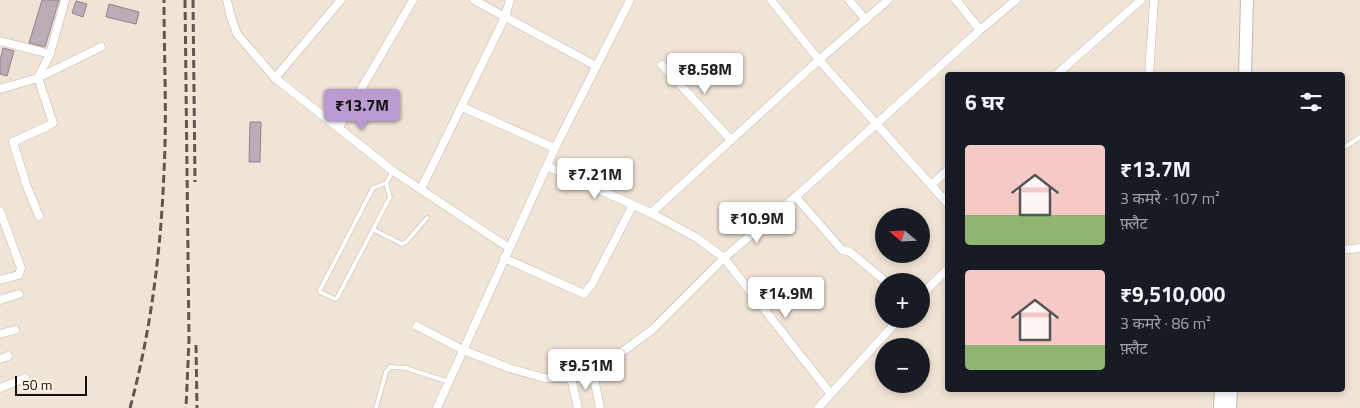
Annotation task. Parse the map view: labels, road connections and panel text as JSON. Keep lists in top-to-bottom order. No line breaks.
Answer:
{"scale_bar":"50 m","north":"left","page":{"price":["₹8.58M","₹13.7M","₹7.21M","₹10.9M","₹14.9M","₹9.51M"],"heading":"6 घर","list":[{"name":"₹13.7M","note":"3 कमरे · 107 m² · फ़्लैट"},{"name":"₹9,510,000","note":"3 कमरे · 86 m² · फ़्लैट"}],"map_buttons":["+","−"],"scale":"50 m"}}
